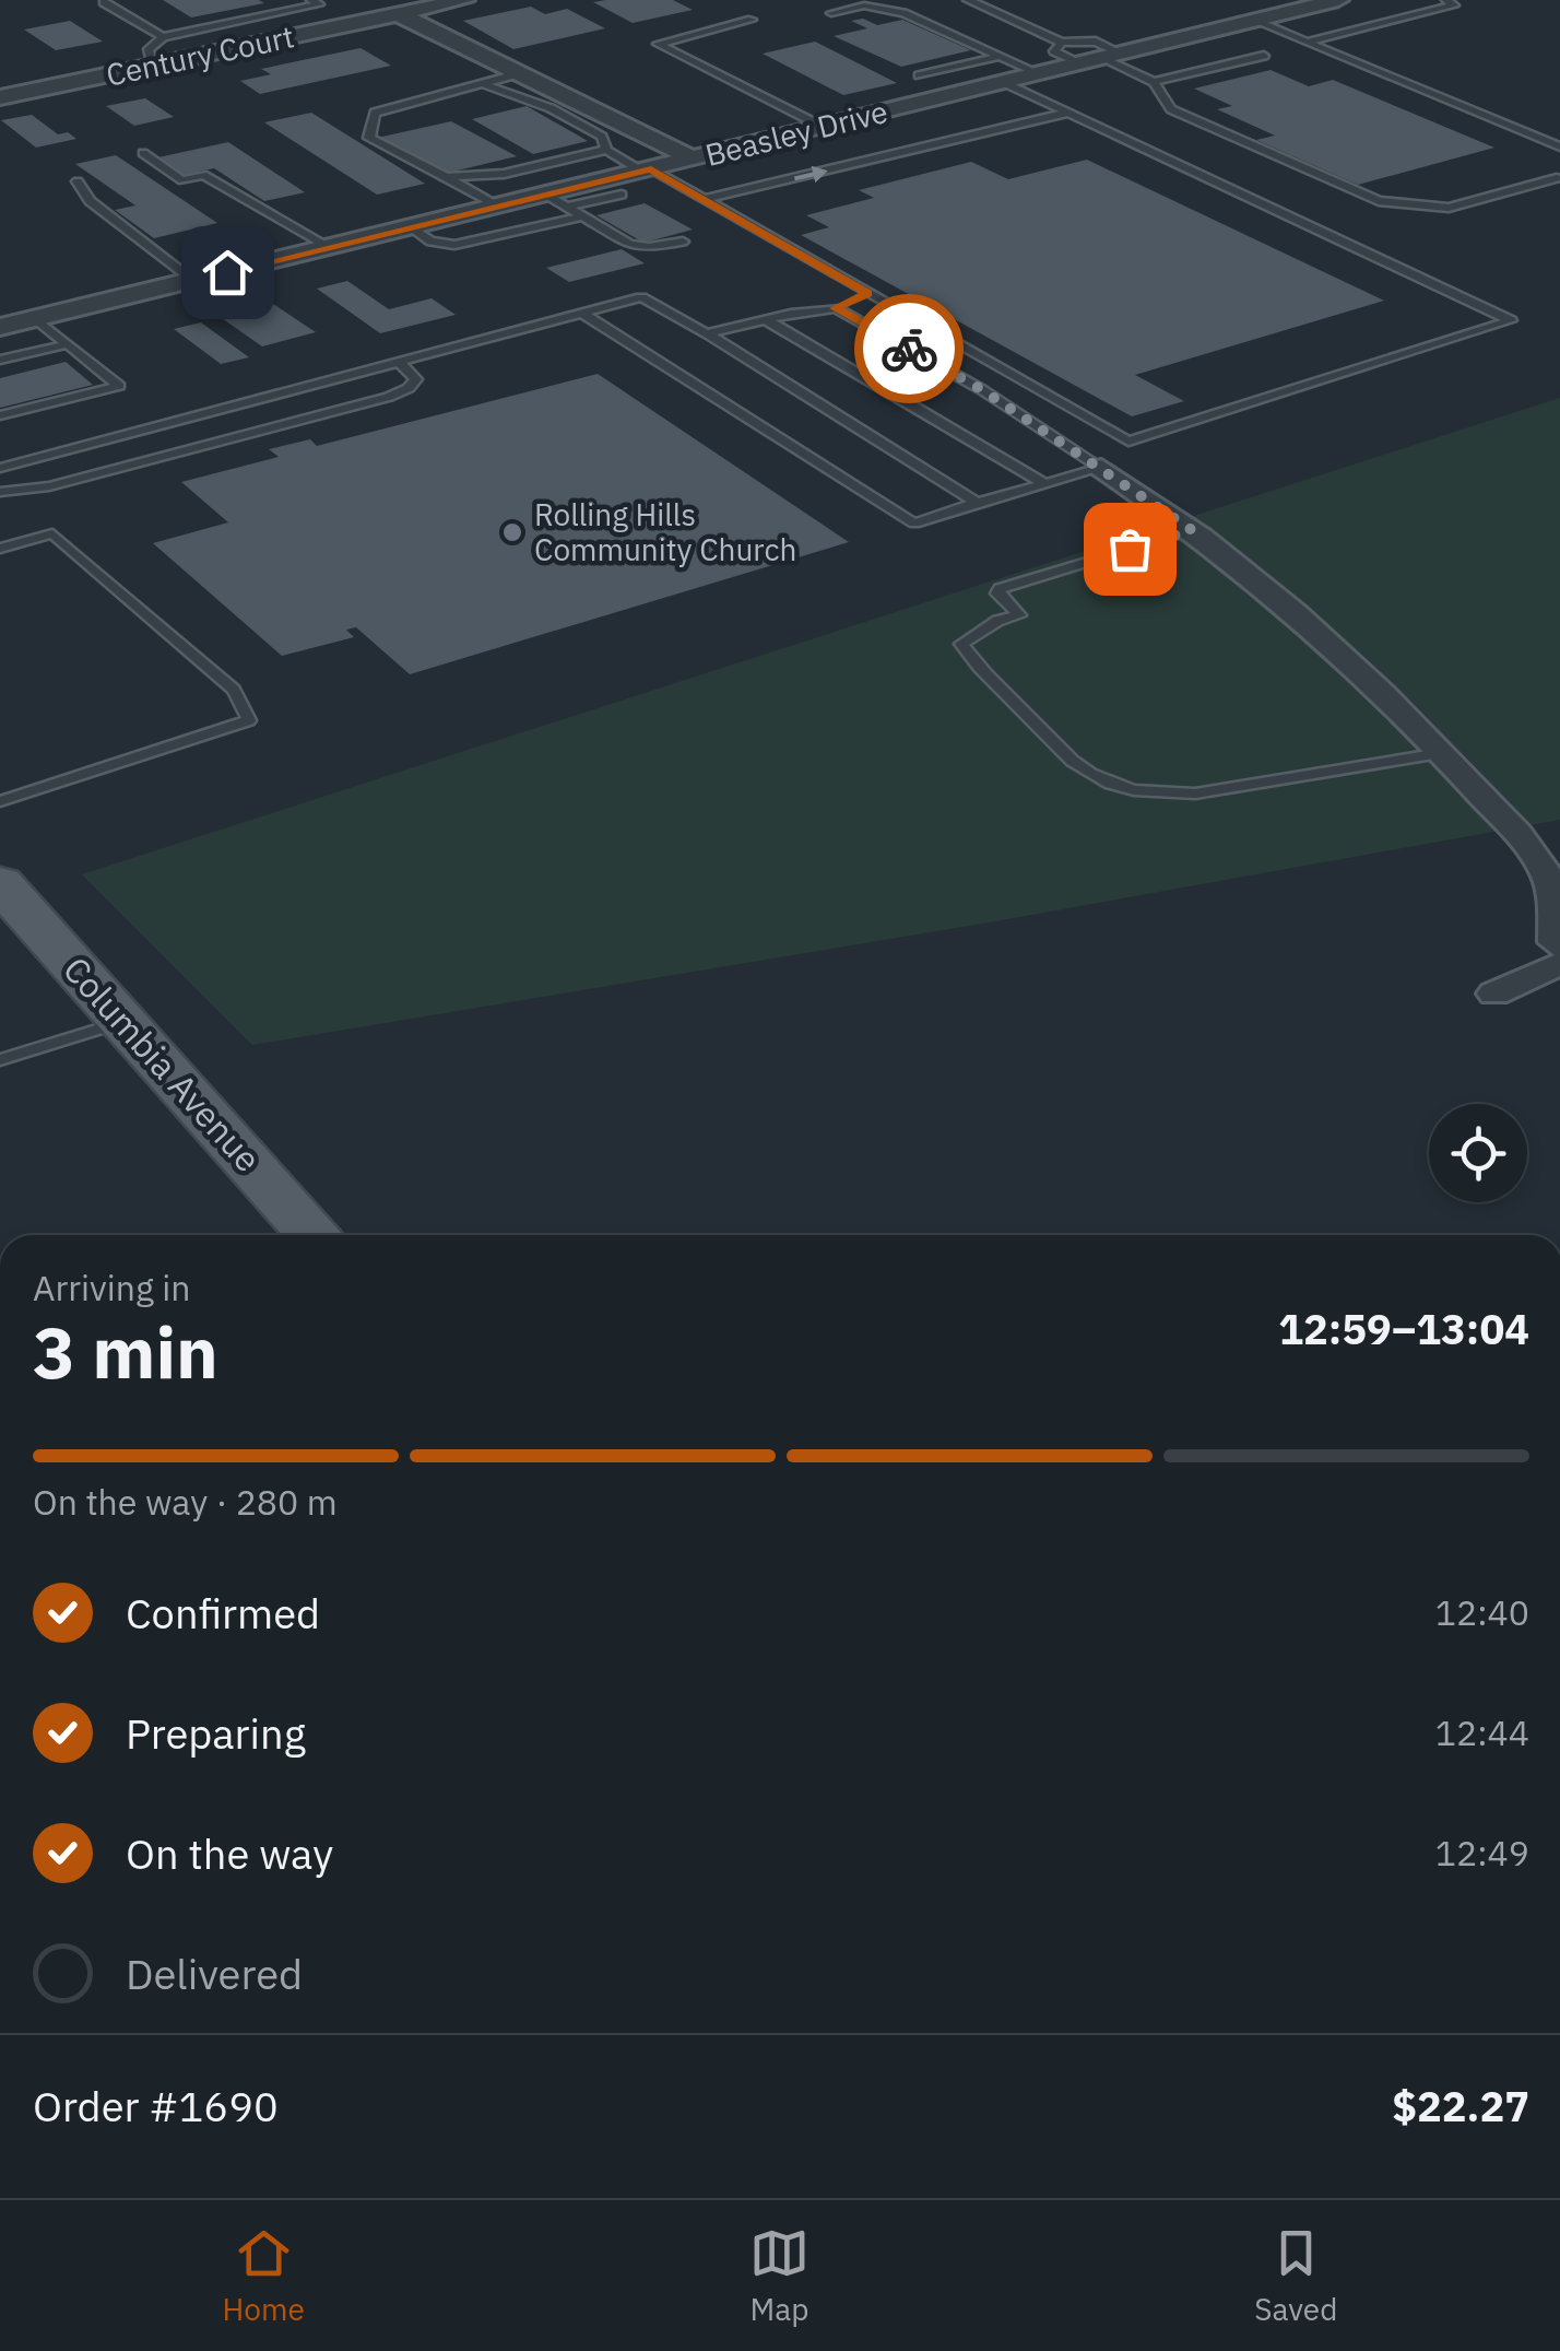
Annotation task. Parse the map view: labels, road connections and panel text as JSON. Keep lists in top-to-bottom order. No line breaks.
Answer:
{"streets":{"main road":["Columbia Avenue"],"street":["Century Court","Beasley Drive"]},"places":["Rolling Hills Community Church"],"page":{"heading":["3 min","Arriving in","12:59–13:04"],"panel":["Order #1690","$22.27"],"bar":"On the way · 280 m","list":[["Confirmed","12:40"],["Preparing","12:44"],["On the way","12:49"],"Delivered"],"tabs":["Home","Map","Saved"]}}
